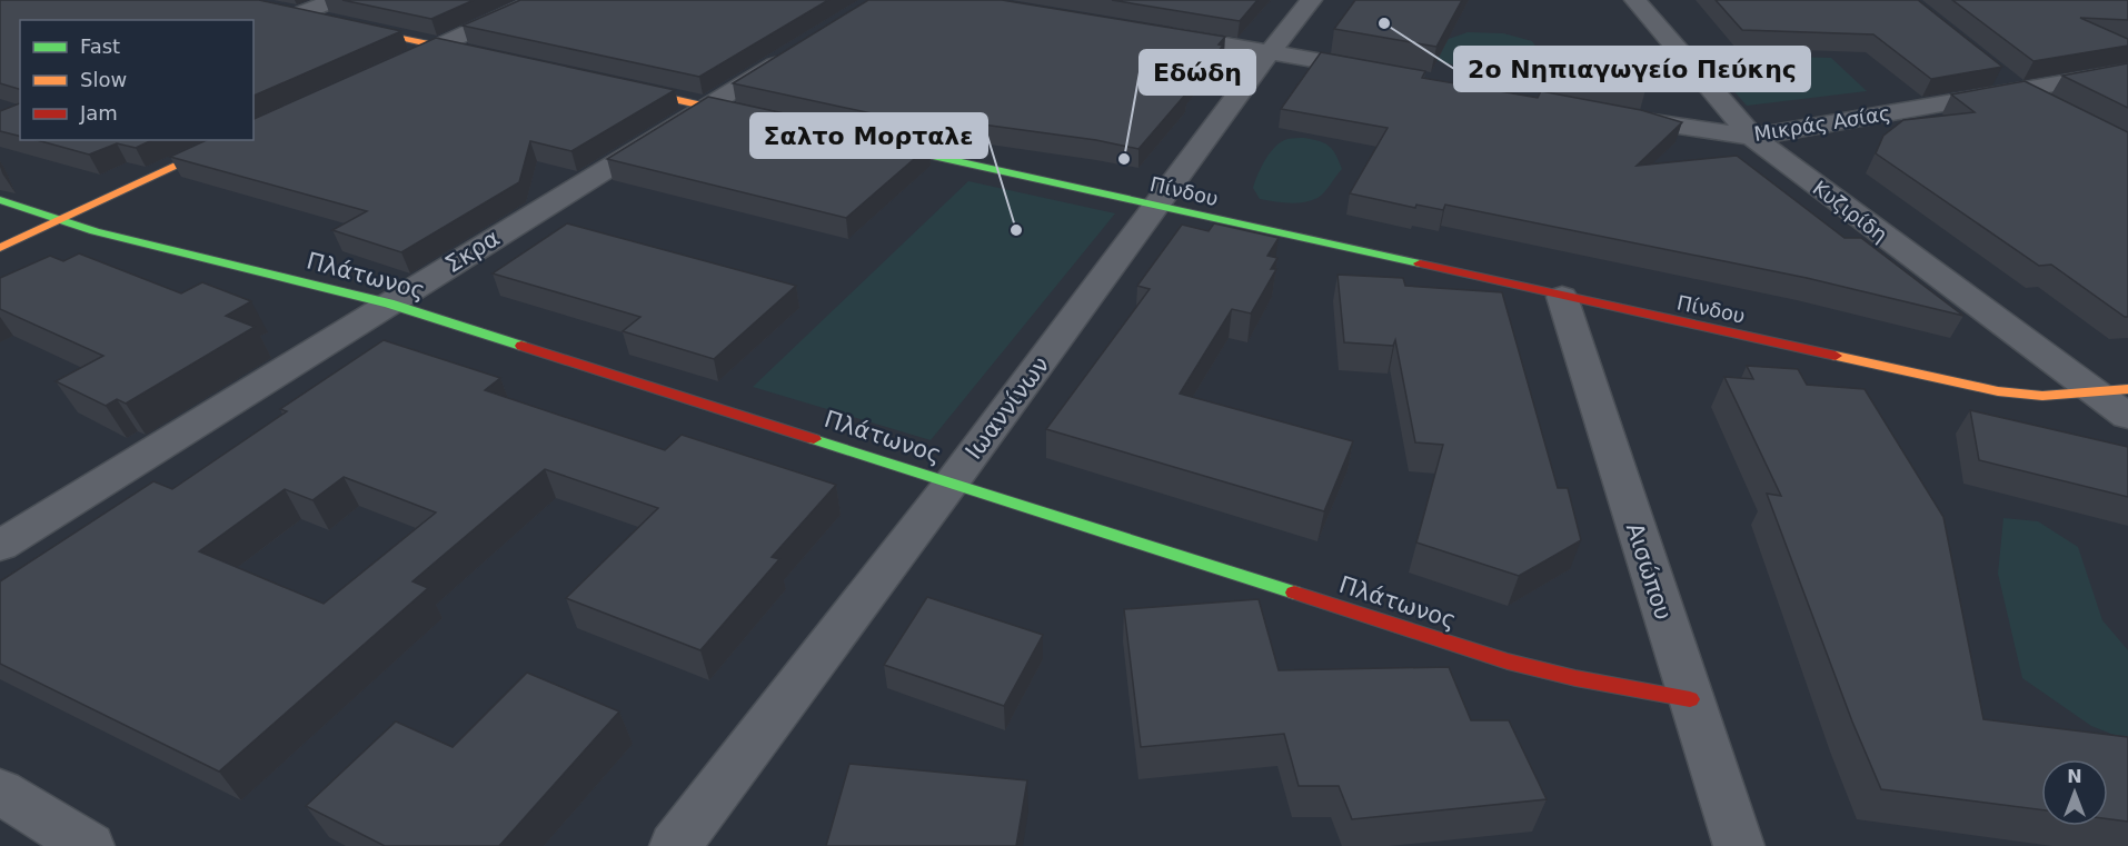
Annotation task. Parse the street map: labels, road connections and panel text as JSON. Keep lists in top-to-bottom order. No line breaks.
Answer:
{"streets":{"street":["Μικράς Ασίας","Πίνδου","Κυζιρίδη","Σκρα","Πλάτωνος","Ιωαννίνων","Αισώπου"]},"crossings":[["Μικράς Ασίας","Κυζιρίδη"],["Πίνδου","Κυζιρίδη"],["Πίνδου","Ιωαννίνων"],["Πίνδου","Αισώπου"],["Σκρα","Πλάτωνος"],["Πλάτωνος","Ιωαννίνων"],["Πλάτωνος","Αισώπου"]],"places":["2ο Νηπιαγωγείο Πεύκης","Εδώδη","Σαλτο Μορταλε"],"legend":["Fast","Slow","Jam"],"north":"top"}
